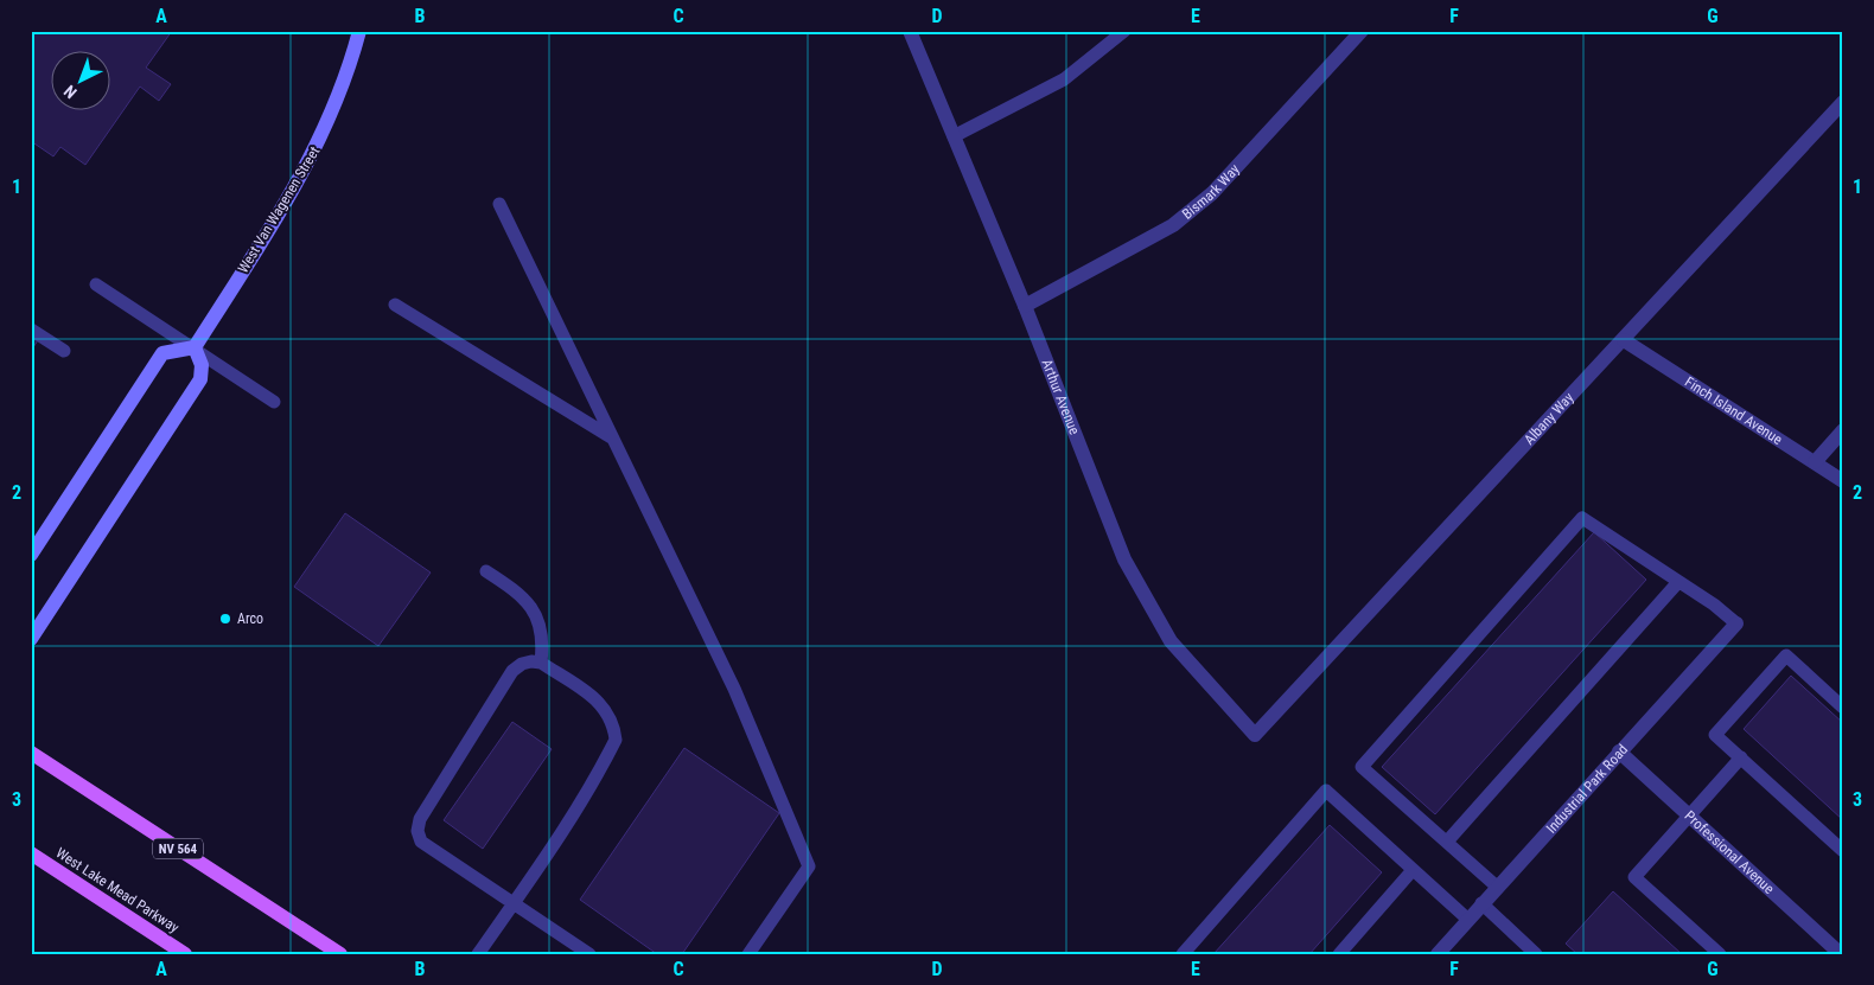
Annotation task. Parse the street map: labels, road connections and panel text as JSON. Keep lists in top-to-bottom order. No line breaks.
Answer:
{"streets":{"main road":["West Van Wagenen Street","NV 564","West Lake Mead Parkway"],"street":["Bismark Way","Arthur Avenue","Finch Island Avenue","Albany Way","Industrial Park Road","Professional Avenue"]},"crossings":[["Bismark Way","Arthur Avenue"],["Arthur Avenue","Albany Way"],["Finch Island Avenue","Albany Way"],["Industrial Park Road","Professional Avenue"]],"places":["Arco"],"north":"bottom left","grid":{"columns":["A","B","C","D","E","F","G"],"rows":["1","2","3"]}}
